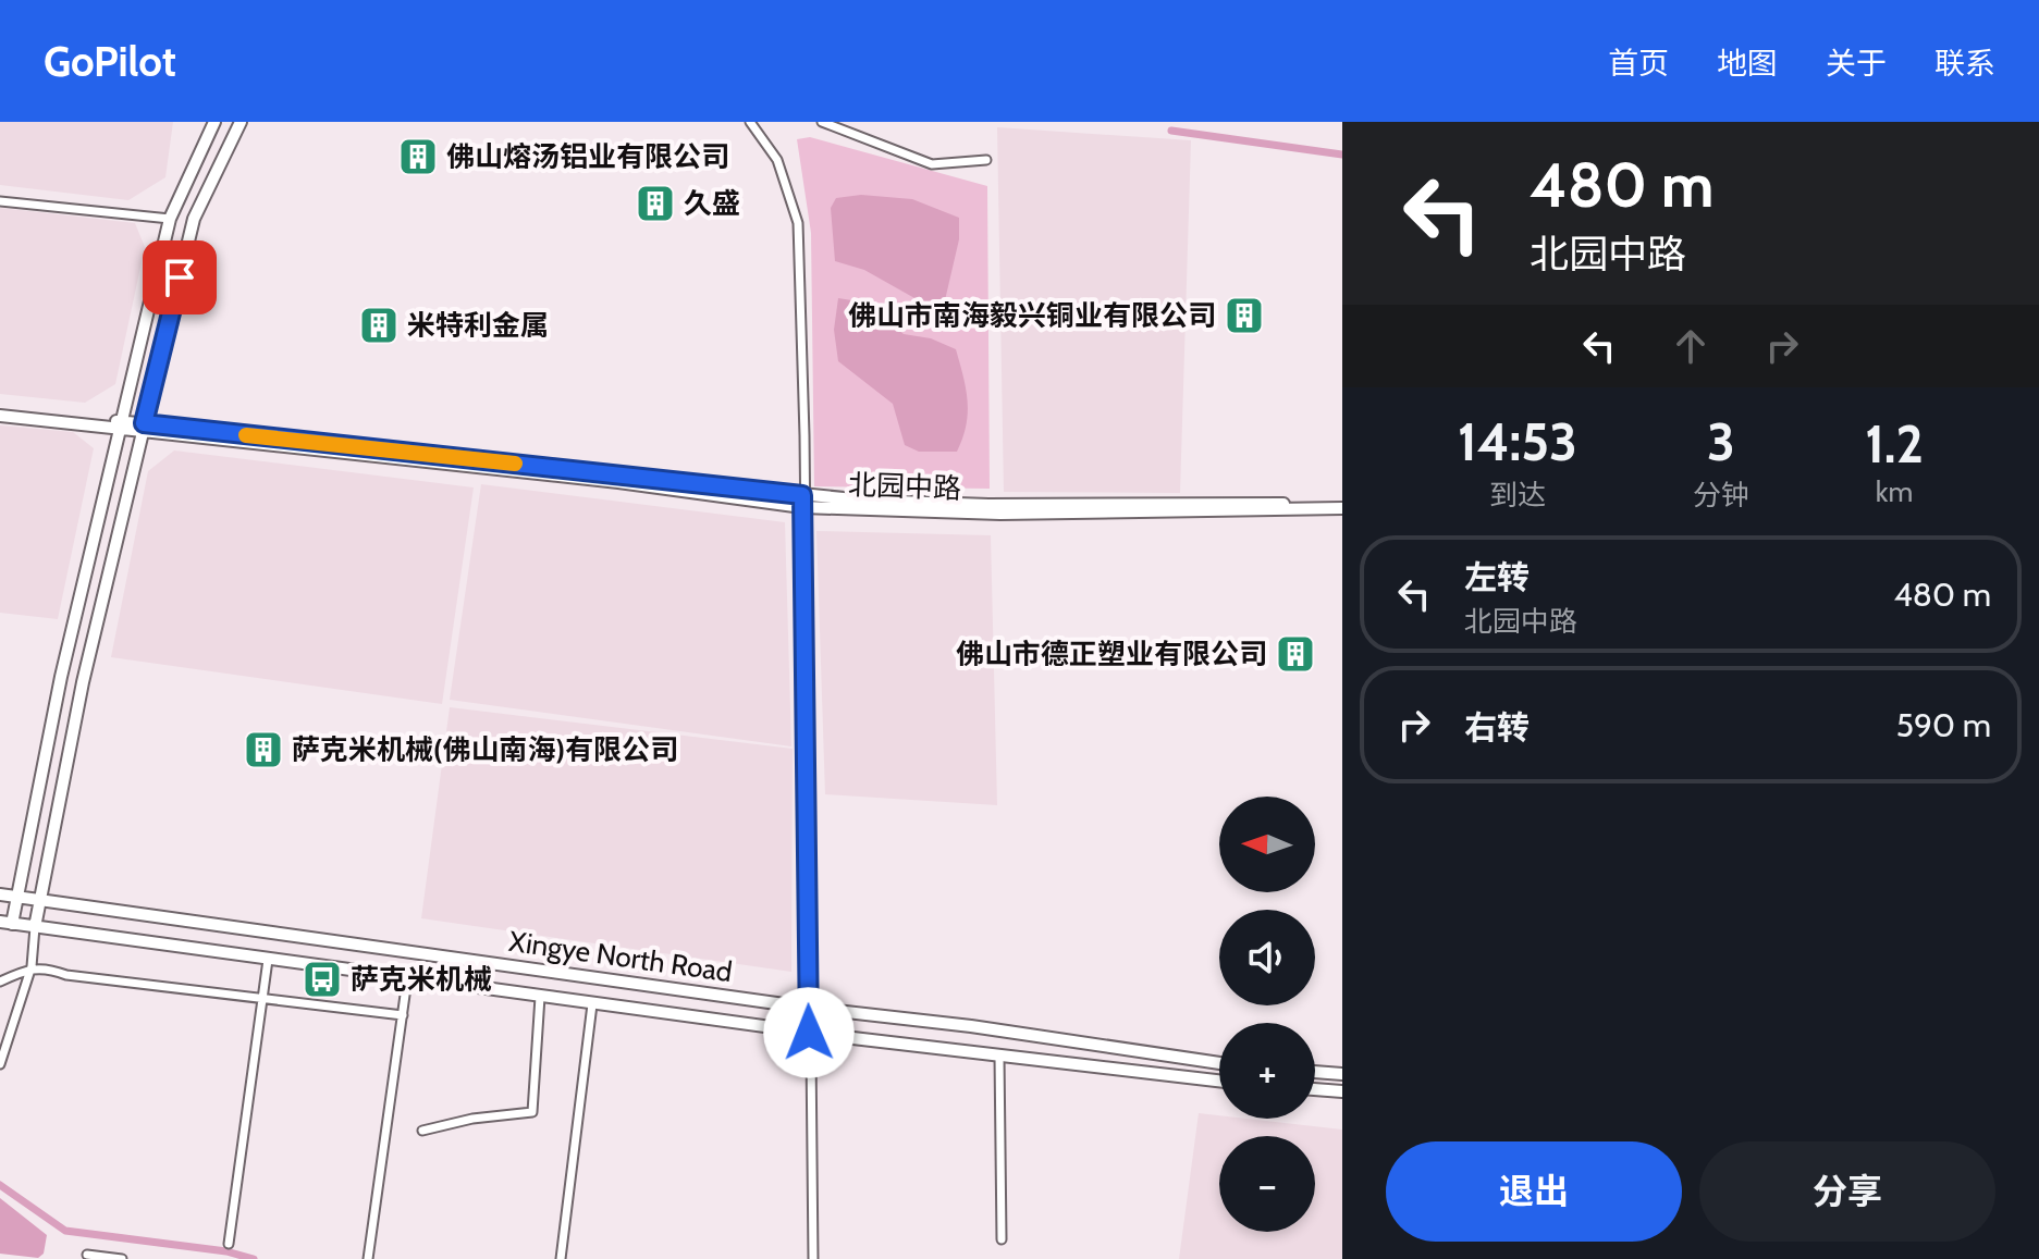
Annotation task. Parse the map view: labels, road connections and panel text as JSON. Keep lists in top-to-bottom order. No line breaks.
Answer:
{"streets":{"street":["北园中路","Xingye North Road"]},"places":{"building":["佛山熔汤铝业有限公司","久盛","佛山市南海毅兴铜业有限公司","米特利金属","佛山市德正塑业有限公司","萨克米机械(佛山南海)有限公司"],"bus stop":["萨克米机械"]},"north":"left","page":{"header":"GoPilot","nav":["首页","地图","关于","联系"],"turn":["480 m","北园中路"],"eta":["14:53","到达","3","分钟","1.2","km"],"list":[{"name":"左转","note":"北园中路","value":"480 m"},{"name":"右转","value":"590 m"}],"map_buttons":["+","−"],"buttons":["退出","分享"]}}
